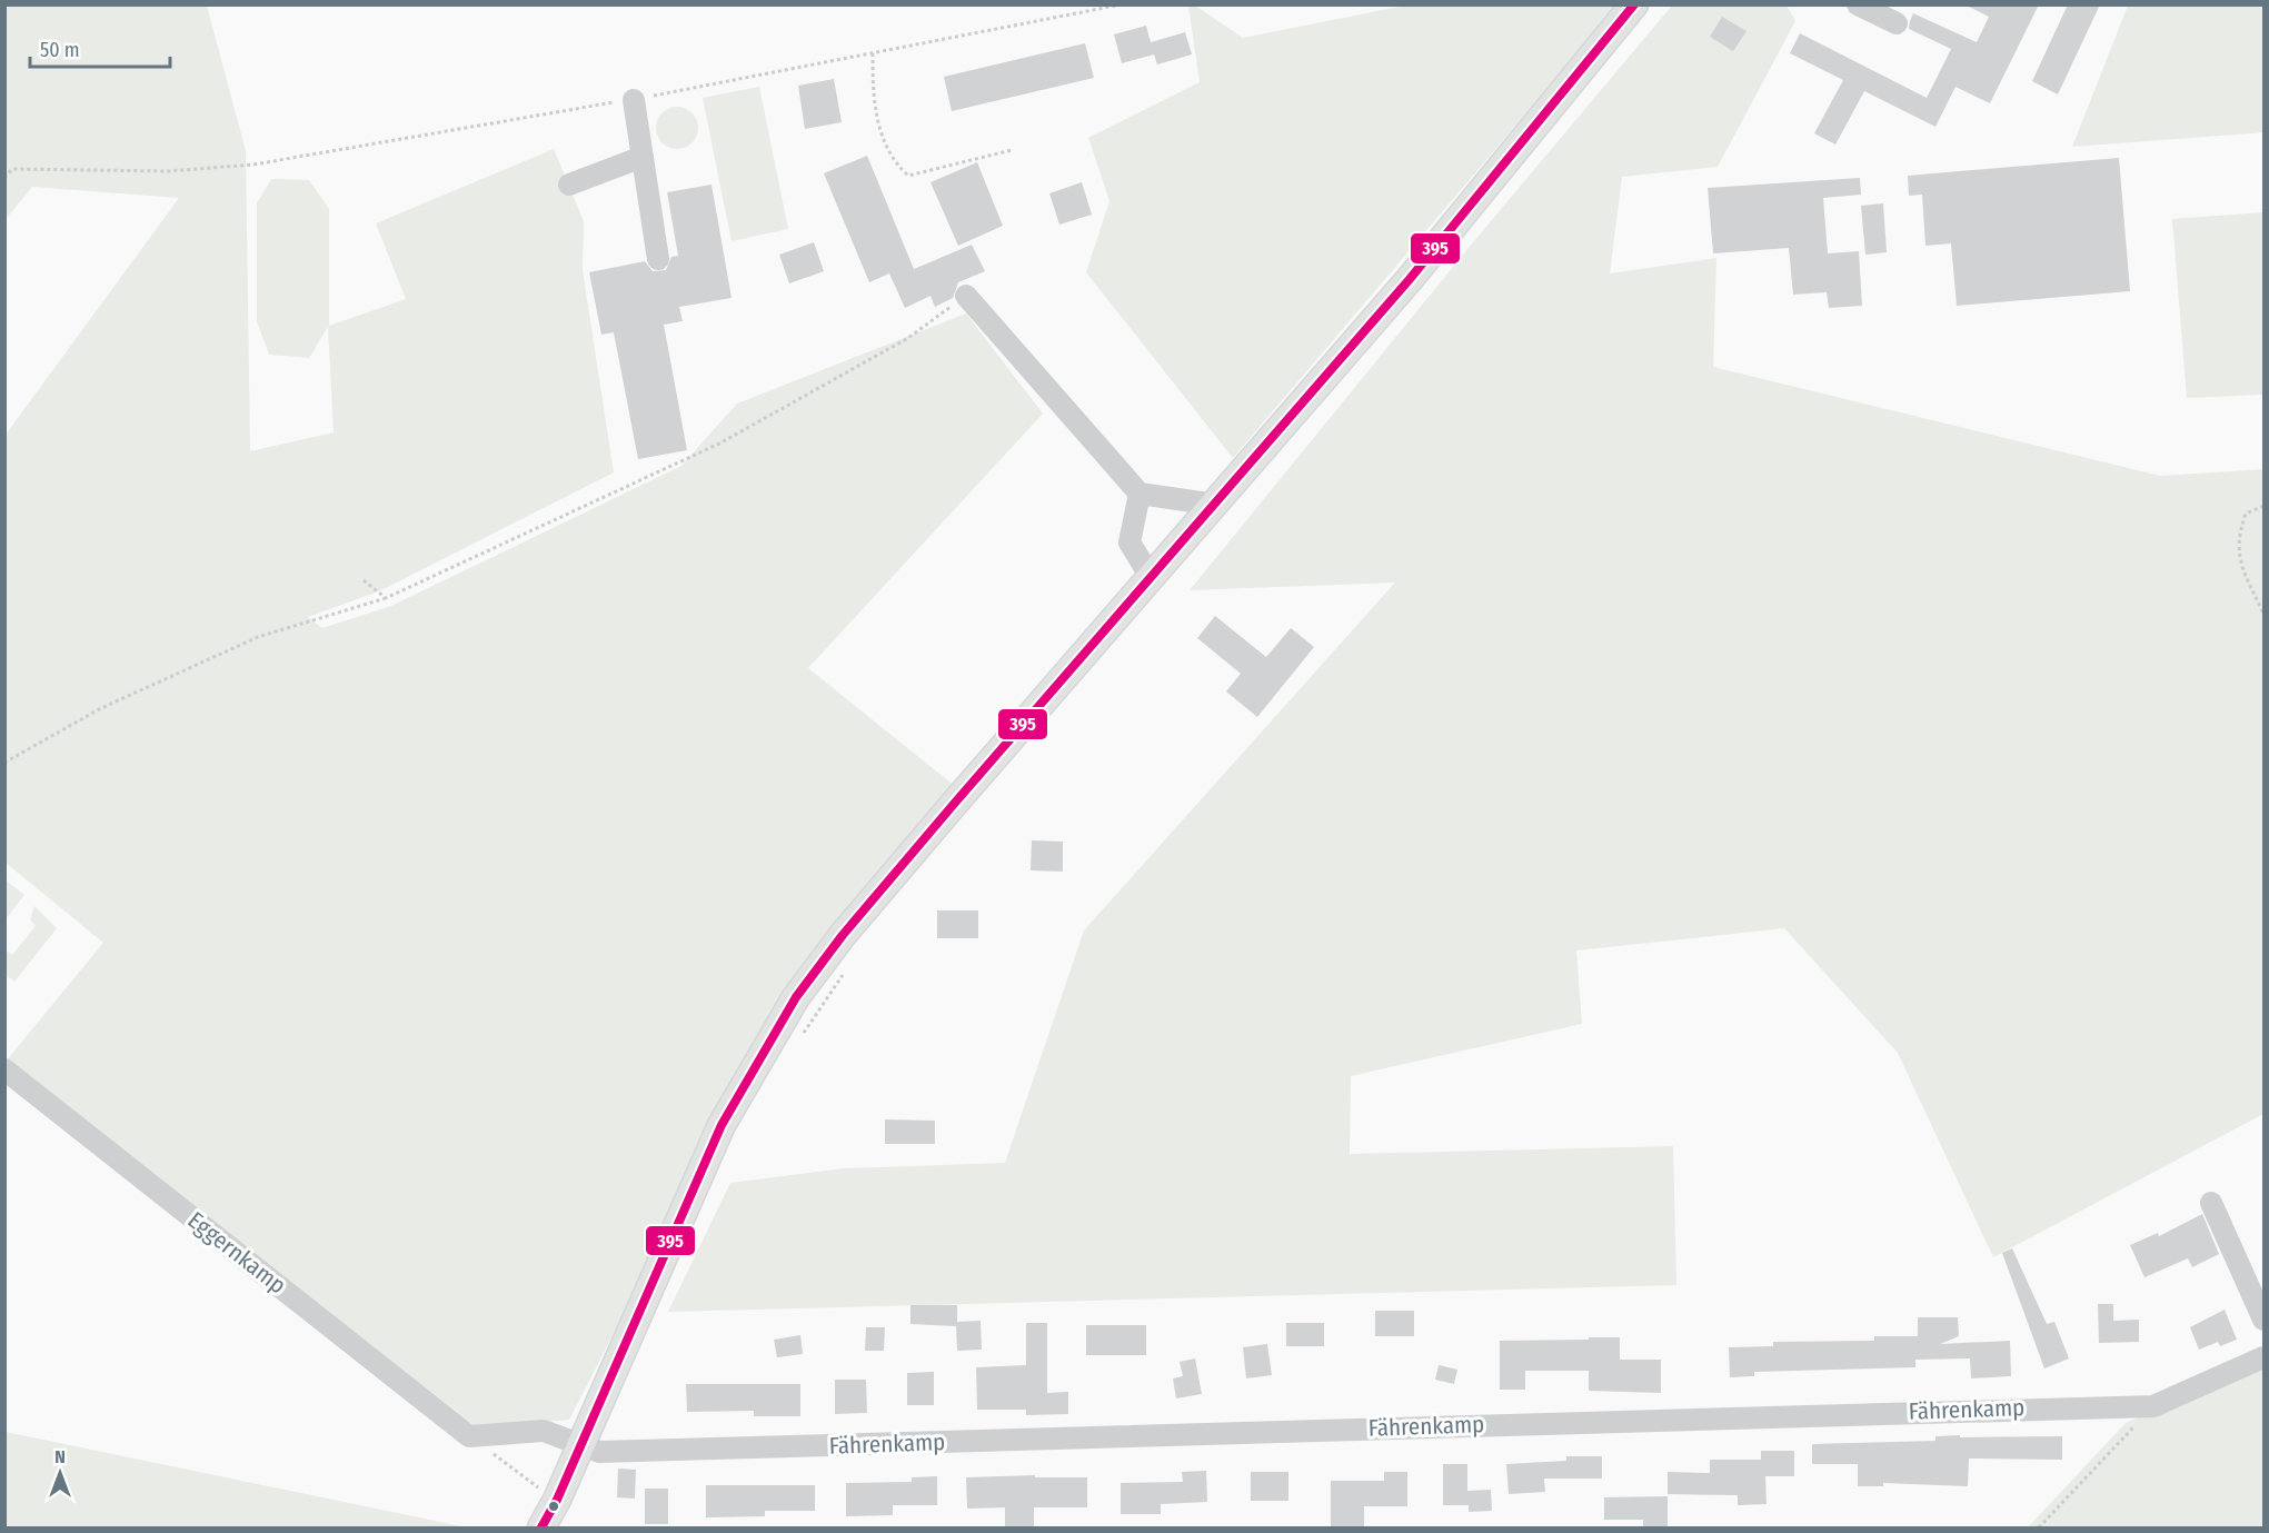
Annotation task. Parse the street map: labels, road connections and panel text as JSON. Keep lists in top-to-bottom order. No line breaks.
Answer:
{"streets":{"street":["Eggernkamp","Fährenkamp"]},"lines":["transit line 395"],"scale_bar":"50 m","north":"top"}
